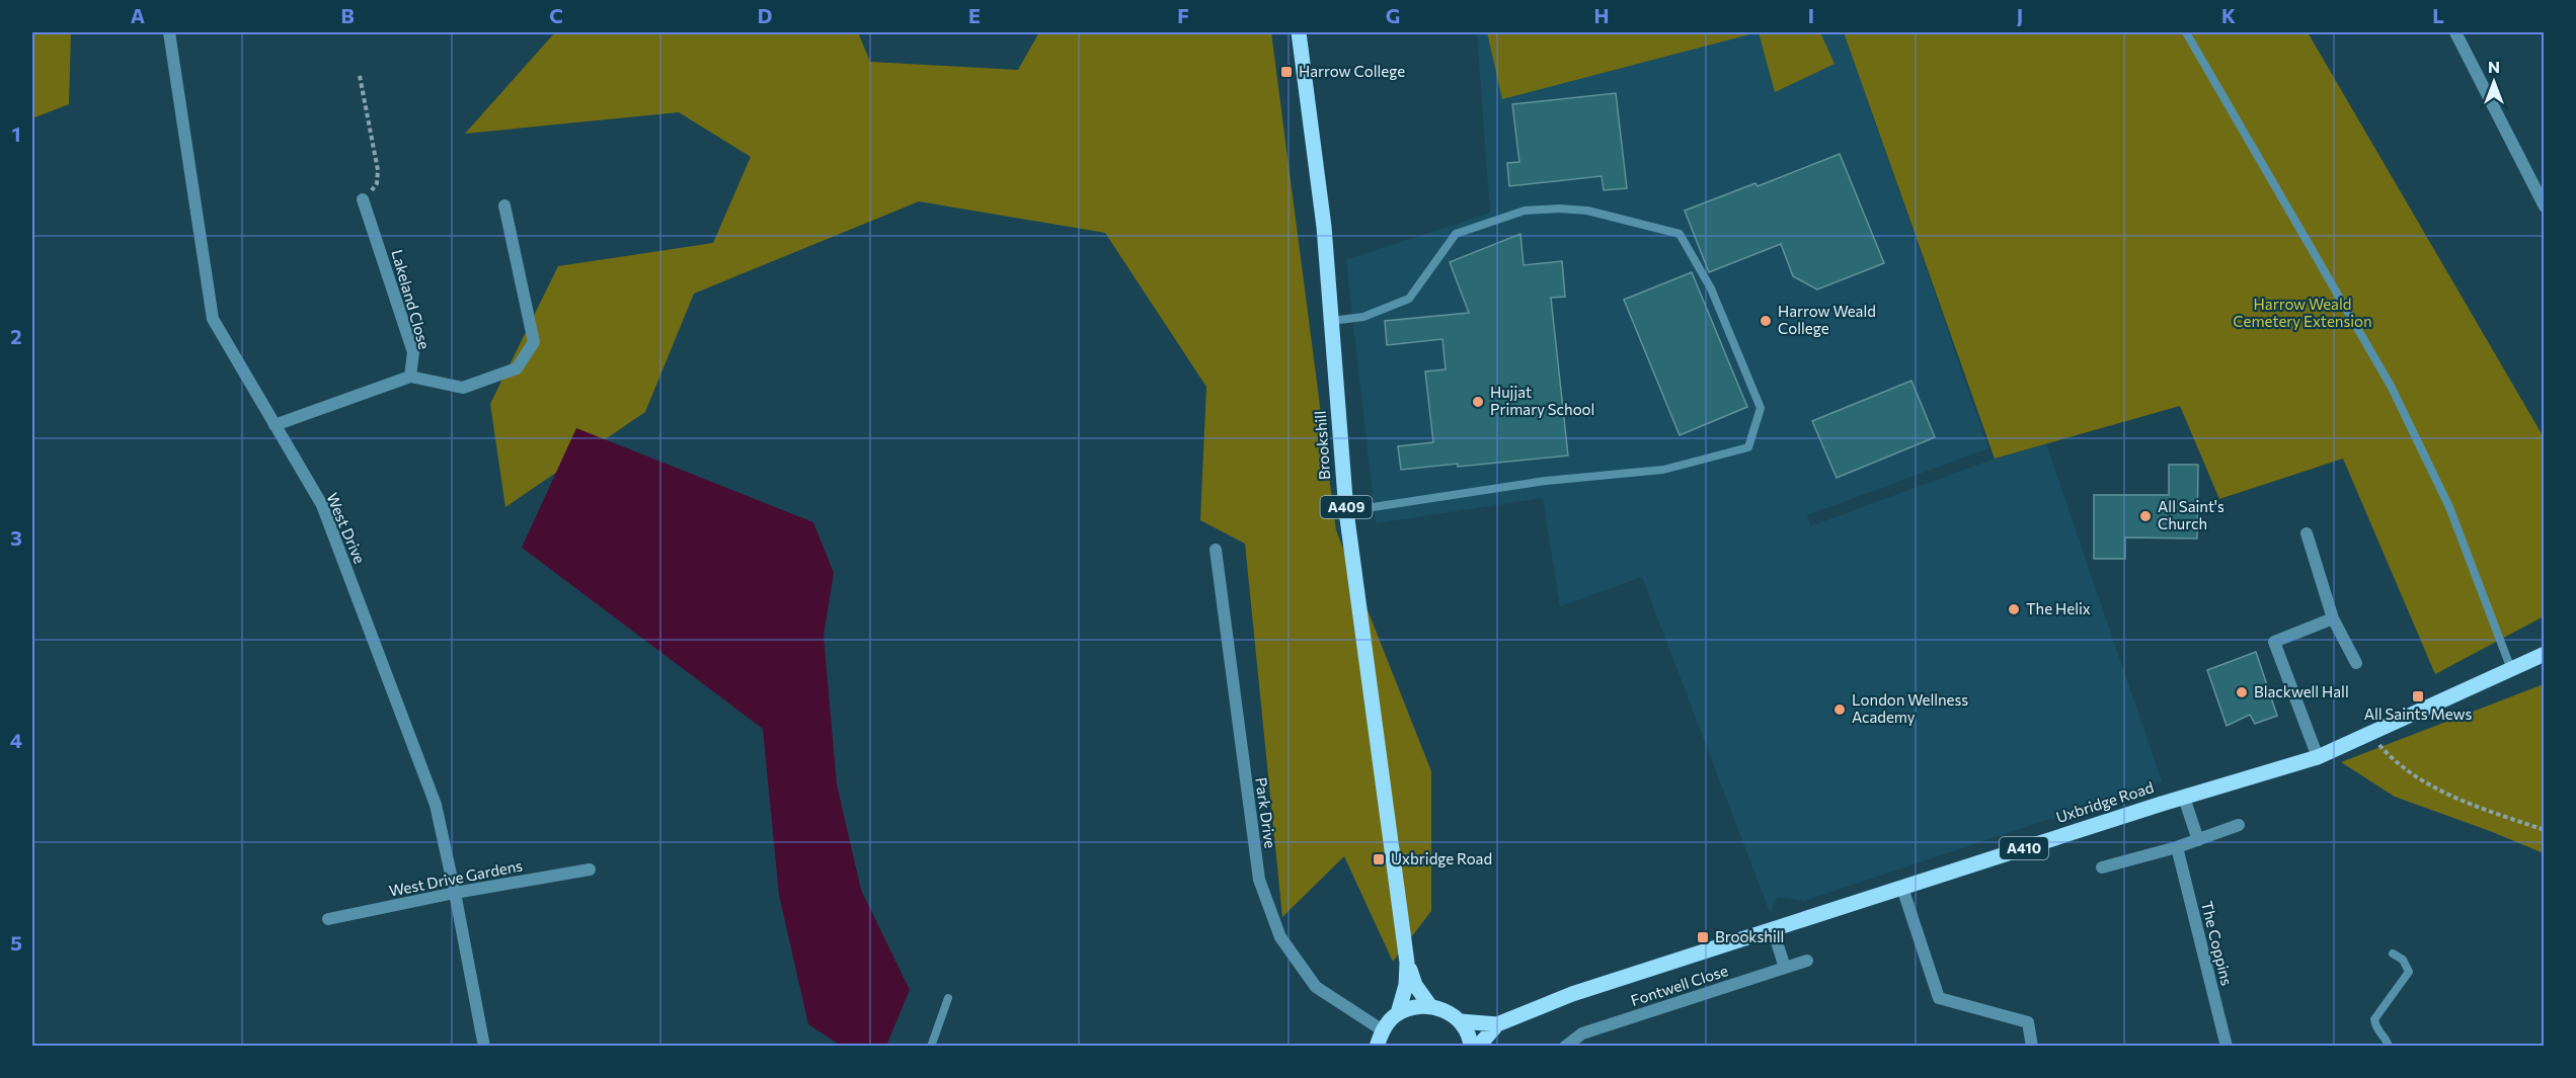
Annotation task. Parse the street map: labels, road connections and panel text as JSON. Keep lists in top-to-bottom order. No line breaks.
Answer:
{"streets":{"main road":["Brookshill","A409","Uxbridge Road","A410"],"street":["Lakeland Close","West Drive","Park Drive","West Drive Gardens","The Coppins","Fontwell Close"]},"crossings":[["West Drive","West Drive Gardens"]],"parks":["Harrow Weald Cemetery Extension"],"places":{"transit":["Harrow College","All Saints Mews","Uxbridge Road","Brookshill"],"other":["Harrow Weald College","Hujjat Primary School","All Saint's Church","The Helix","Blackwell Hall","London Wellness Academy"]},"north":"top","grid":{"columns":["A","B","C","D","E","F","G","H","I","J","K","L"],"rows":["1","2","3","4","5"]}}
